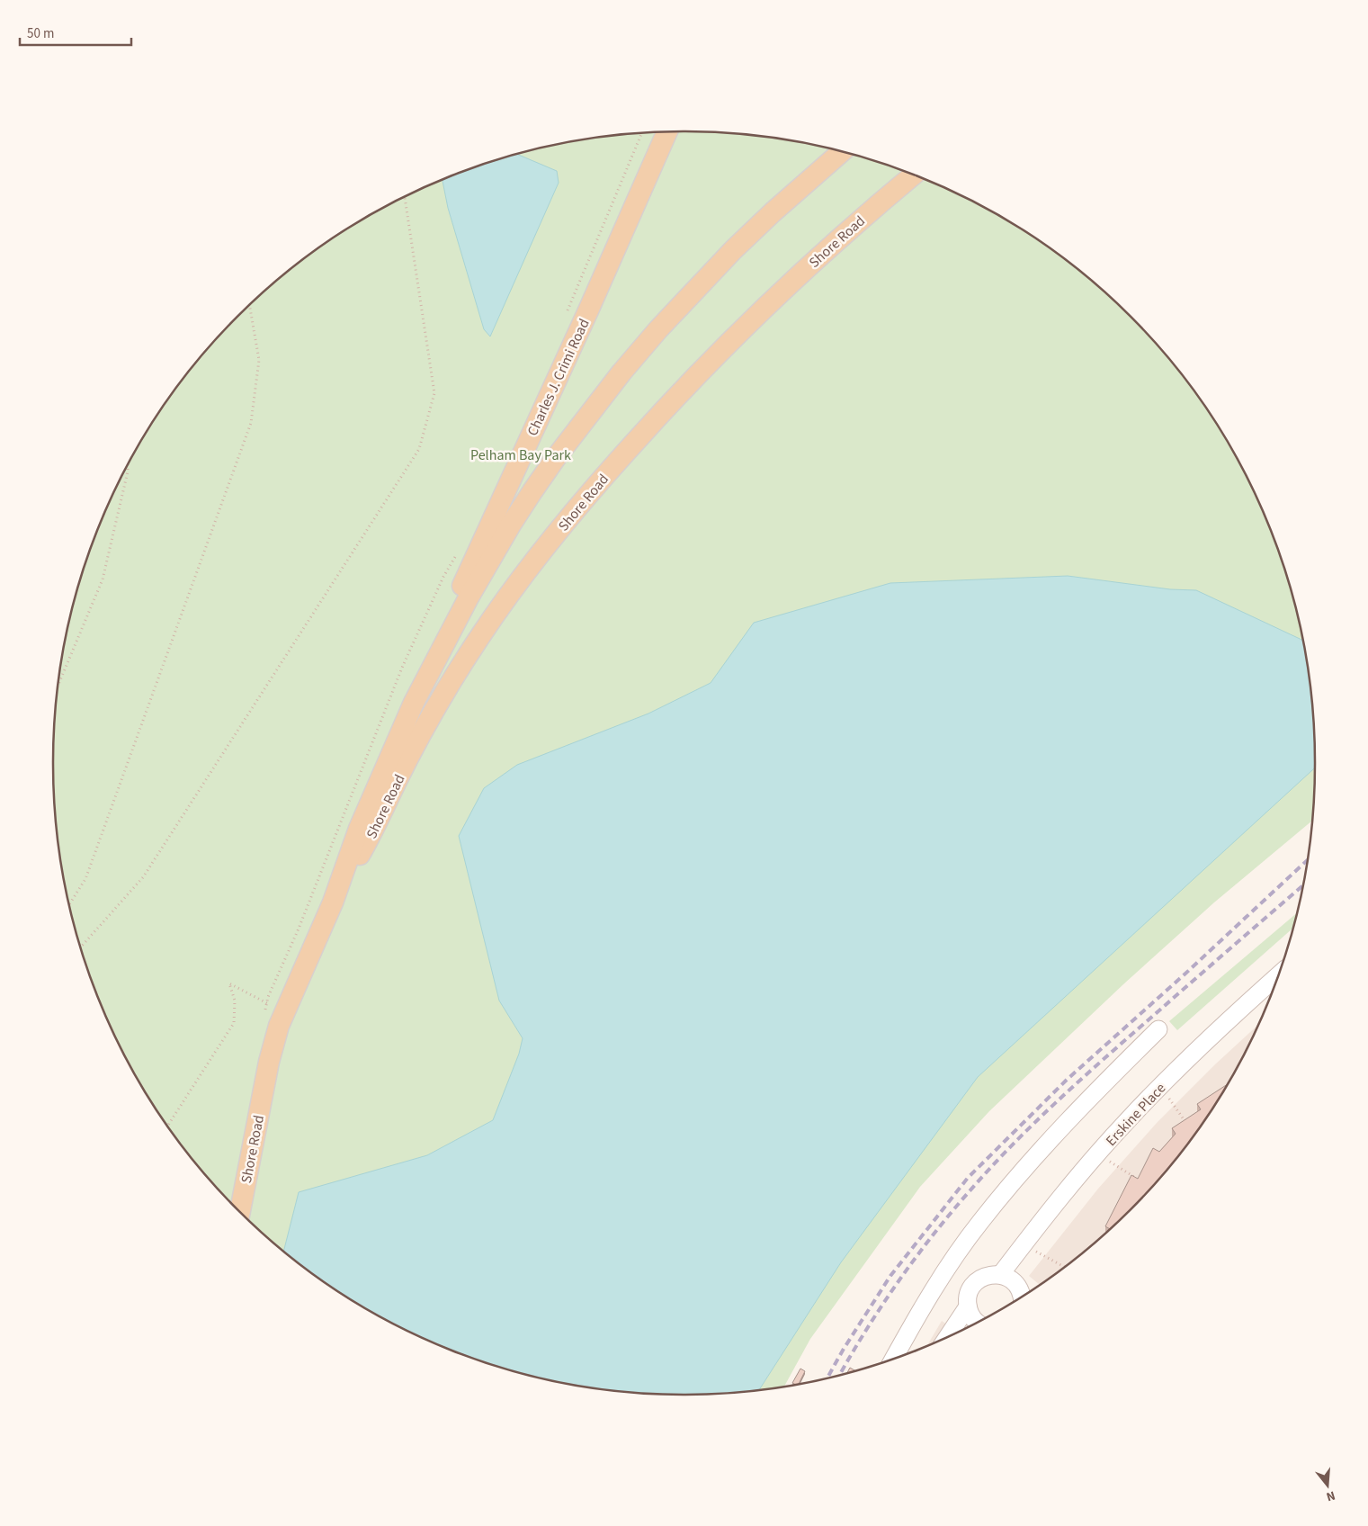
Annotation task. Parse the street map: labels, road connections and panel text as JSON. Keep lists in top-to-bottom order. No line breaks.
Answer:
{"streets":{"main road":["Shore Road","Charles J. Crimi Road"],"street":["Erskine Place"]},"crossings":[["Shore Road","Charles J. Crimi Road"]],"parks":["Pelham Bay Park"],"scale_bar":"50 m","north":"bottom"}
